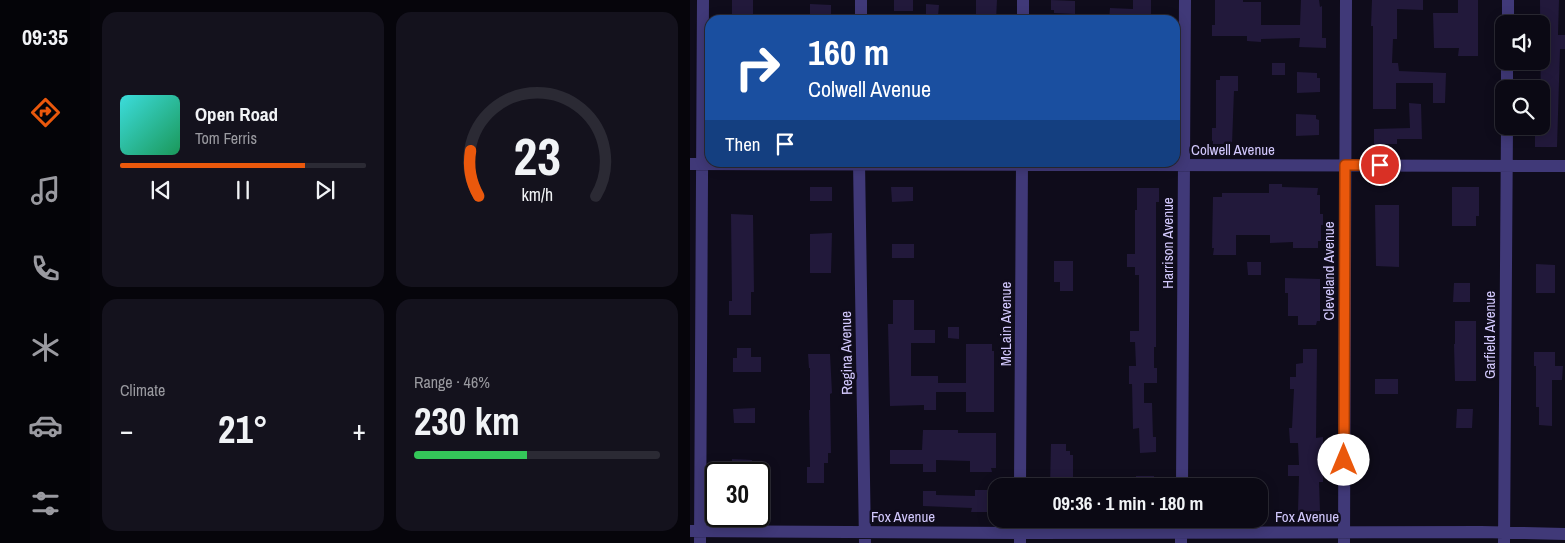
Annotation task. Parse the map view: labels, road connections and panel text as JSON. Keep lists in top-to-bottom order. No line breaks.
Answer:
{"streets":{"street":["Colwell Avenue","Harrison Avenue","Cleveland Avenue","McLain Avenue","Garfield Avenue","Regina Avenue","Fox Avenue"]},"crossings":[["Colwell Avenue","Harrison Avenue"],["Colwell Avenue","Cleveland Avenue"],["Colwell Avenue","Garfield Avenue"],["Cleveland Avenue","Fox Avenue"],["Garfield Avenue","Fox Avenue"],["Regina Avenue","Fox Avenue"]],"page":{"tabs":"09:35","turn":["160 m","Colwell Avenue"],"song":["Open Road","Tom Ferris"],"then":"Then","tile":["Climate",["Range · 46%","230 km"]],"heat":["−","21°","+"],"limit":"30","trip":"09:36 · 1 min · 180 m","gauge":["23","km/h"]}}
